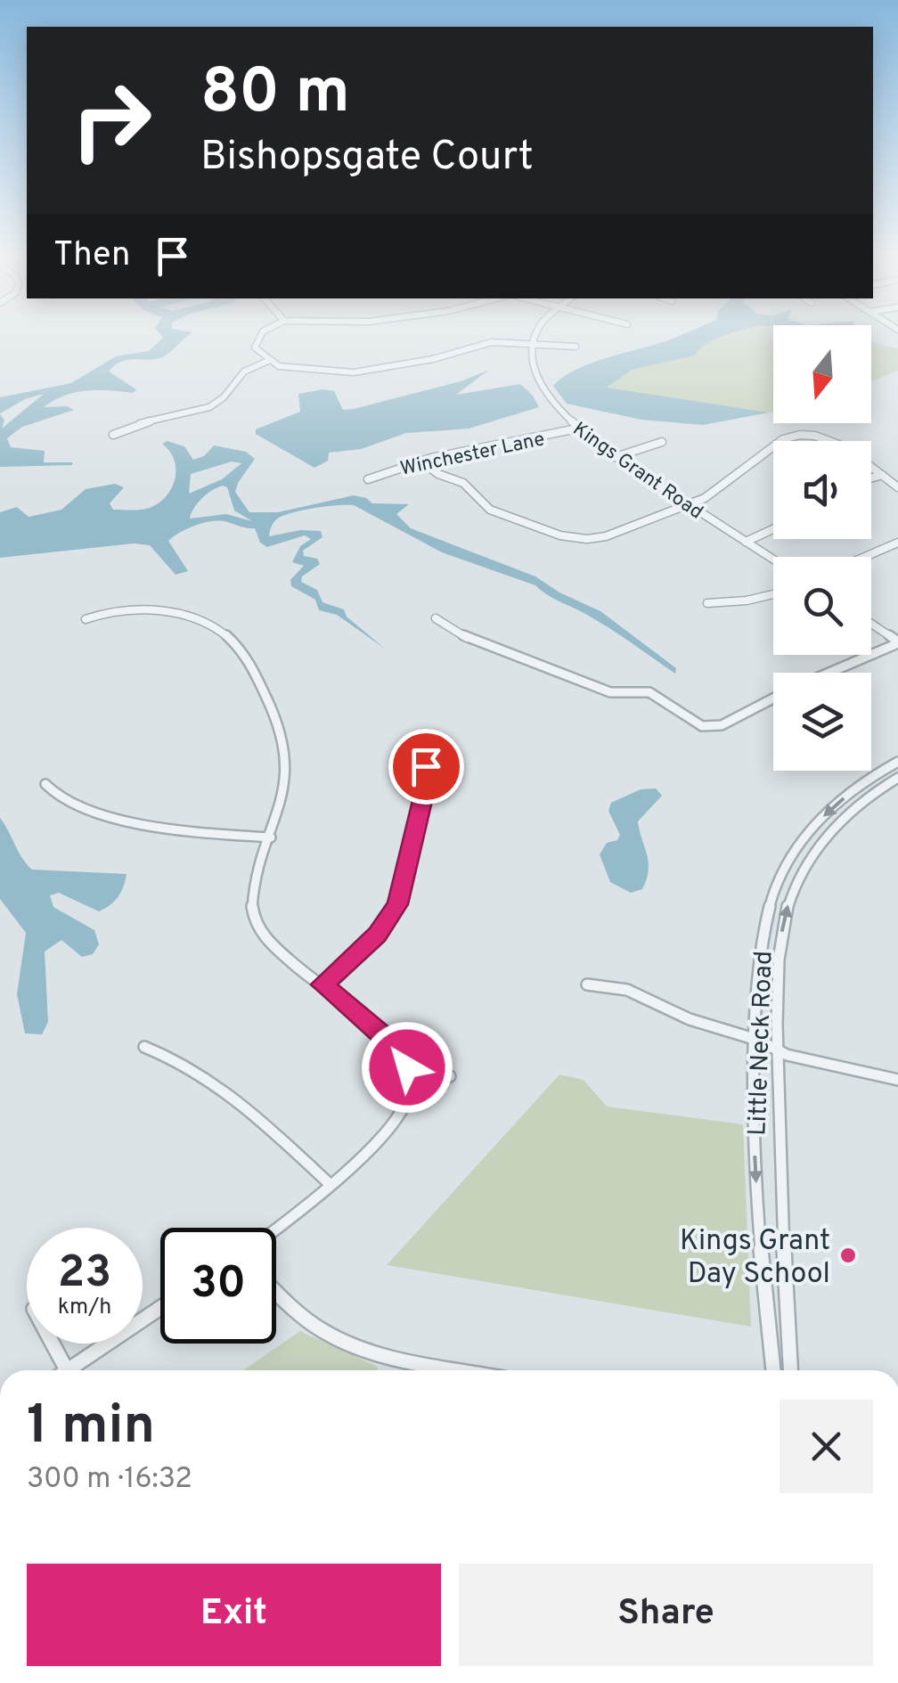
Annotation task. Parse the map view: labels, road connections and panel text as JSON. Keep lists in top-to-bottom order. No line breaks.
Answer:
{"streets":{"street":["Winchester Lane","Kings Grant Road","Little Neck Road"]},"crossings":[["Winchester Lane","Kings Grant Road"]],"places":["Kings Grant Day School"],"north":"bottom","page":{"turn":["80 m","Bishopsgate Court"],"then":"Then","speed":"23 km/h","limit":"30","heading":["1 min","300 m · 16:32"],"buttons":["Exit","Share"]}}
